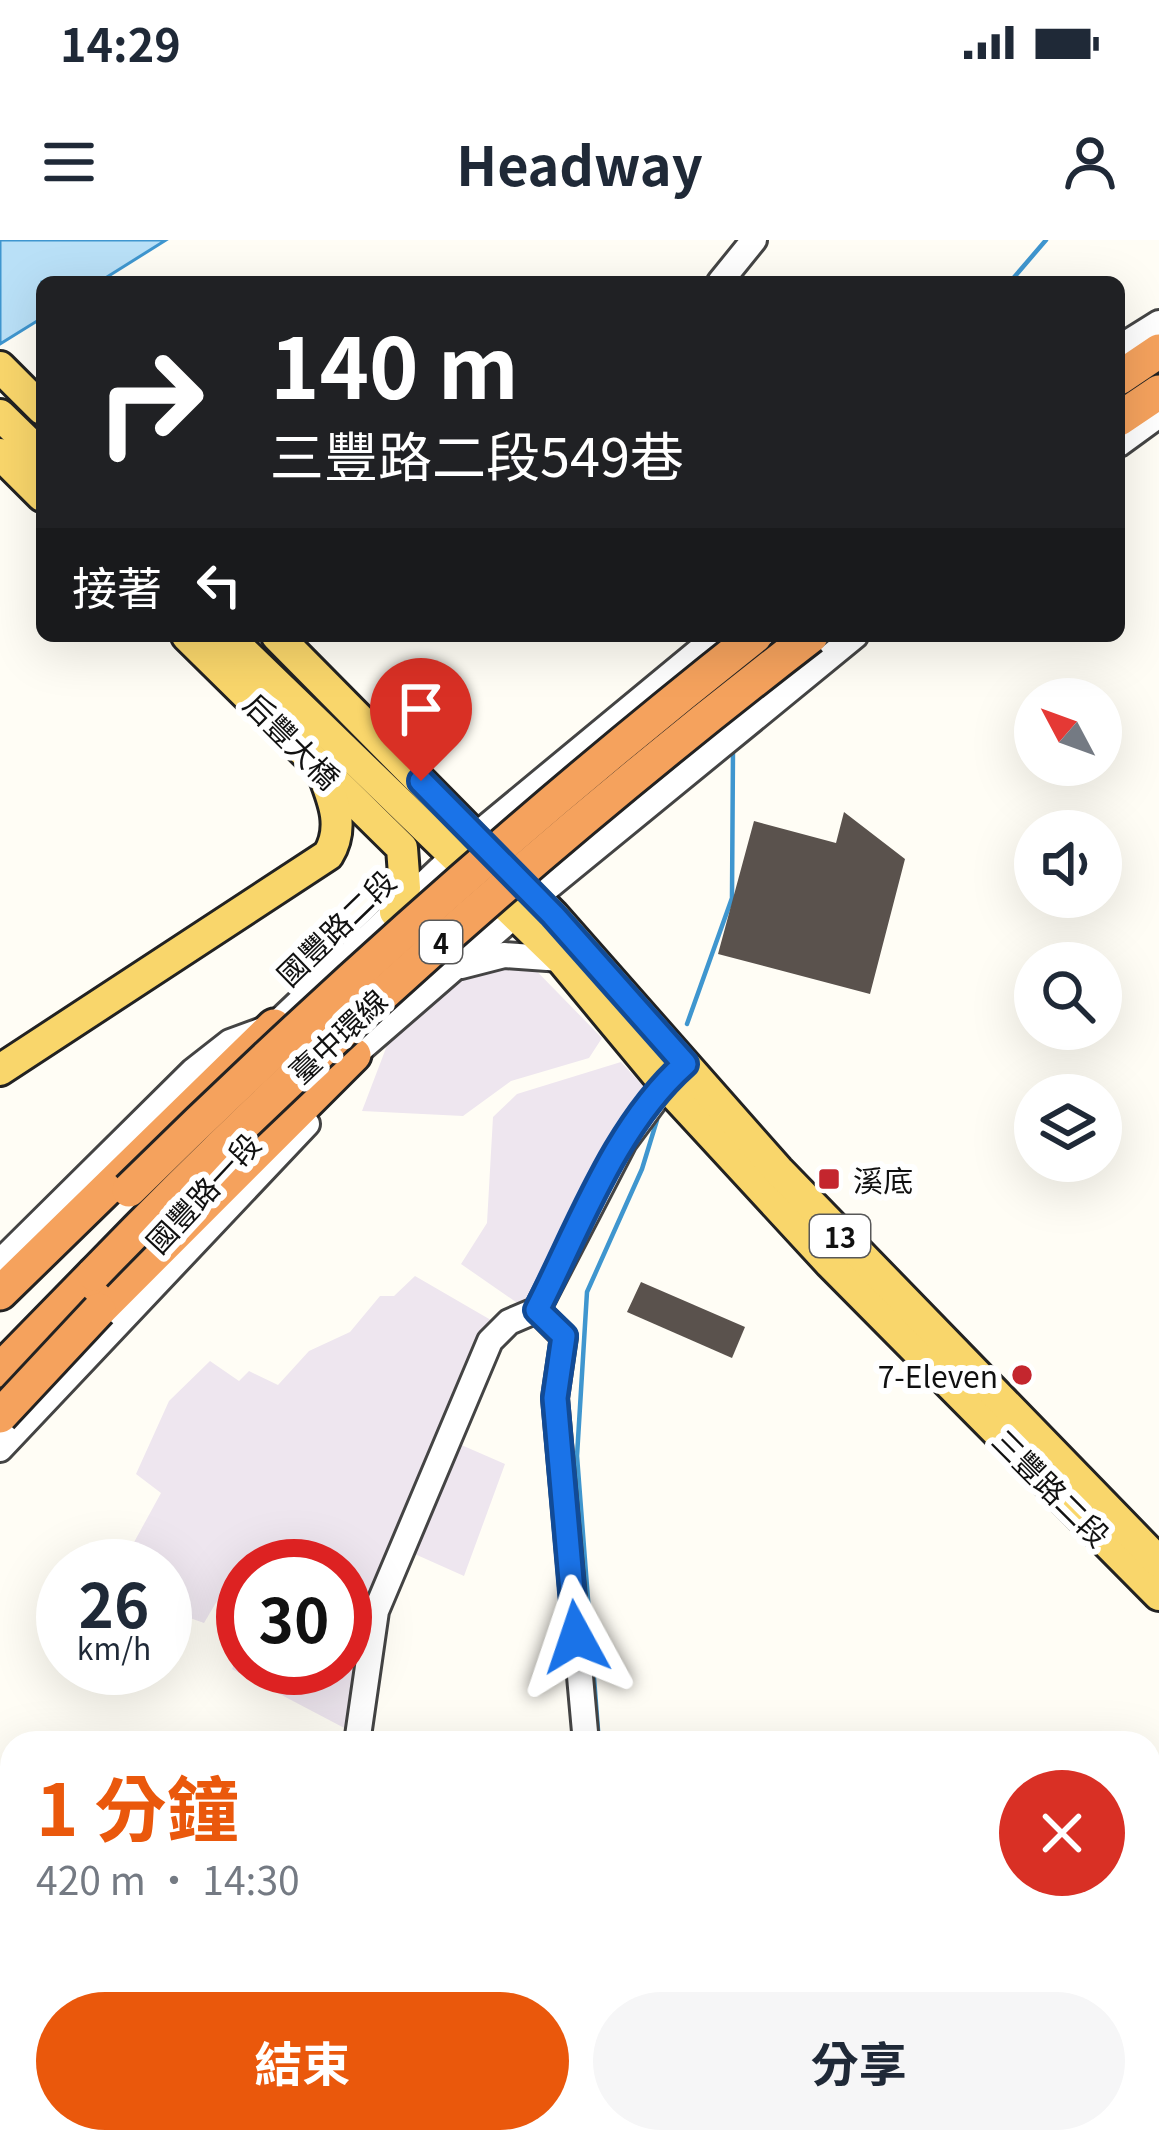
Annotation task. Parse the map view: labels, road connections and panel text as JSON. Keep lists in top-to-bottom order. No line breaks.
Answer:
{"streets":{"highway":["4","臺中環線"],"main road":["后豐大橋","13","三豐路二段"],"street":["國豐路二段","國豐路一段"]},"crossings":[["后豐大橋","國豐路二段"],["后豐大橋","三豐路二段"],["國豐路二段","三豐路二段"]],"places":{"transit":["溪底"],"other":["7-Eleven"]},"north":"top left","page":{"status":"14:29","header":"Headway","turn":["140 m","三豐路二段549巷"],"then":"接著","speed":"26 km/h","limit":"30","heading":["1 分鐘","420 m · 14:30"],"buttons":["結束","分享"]}}
